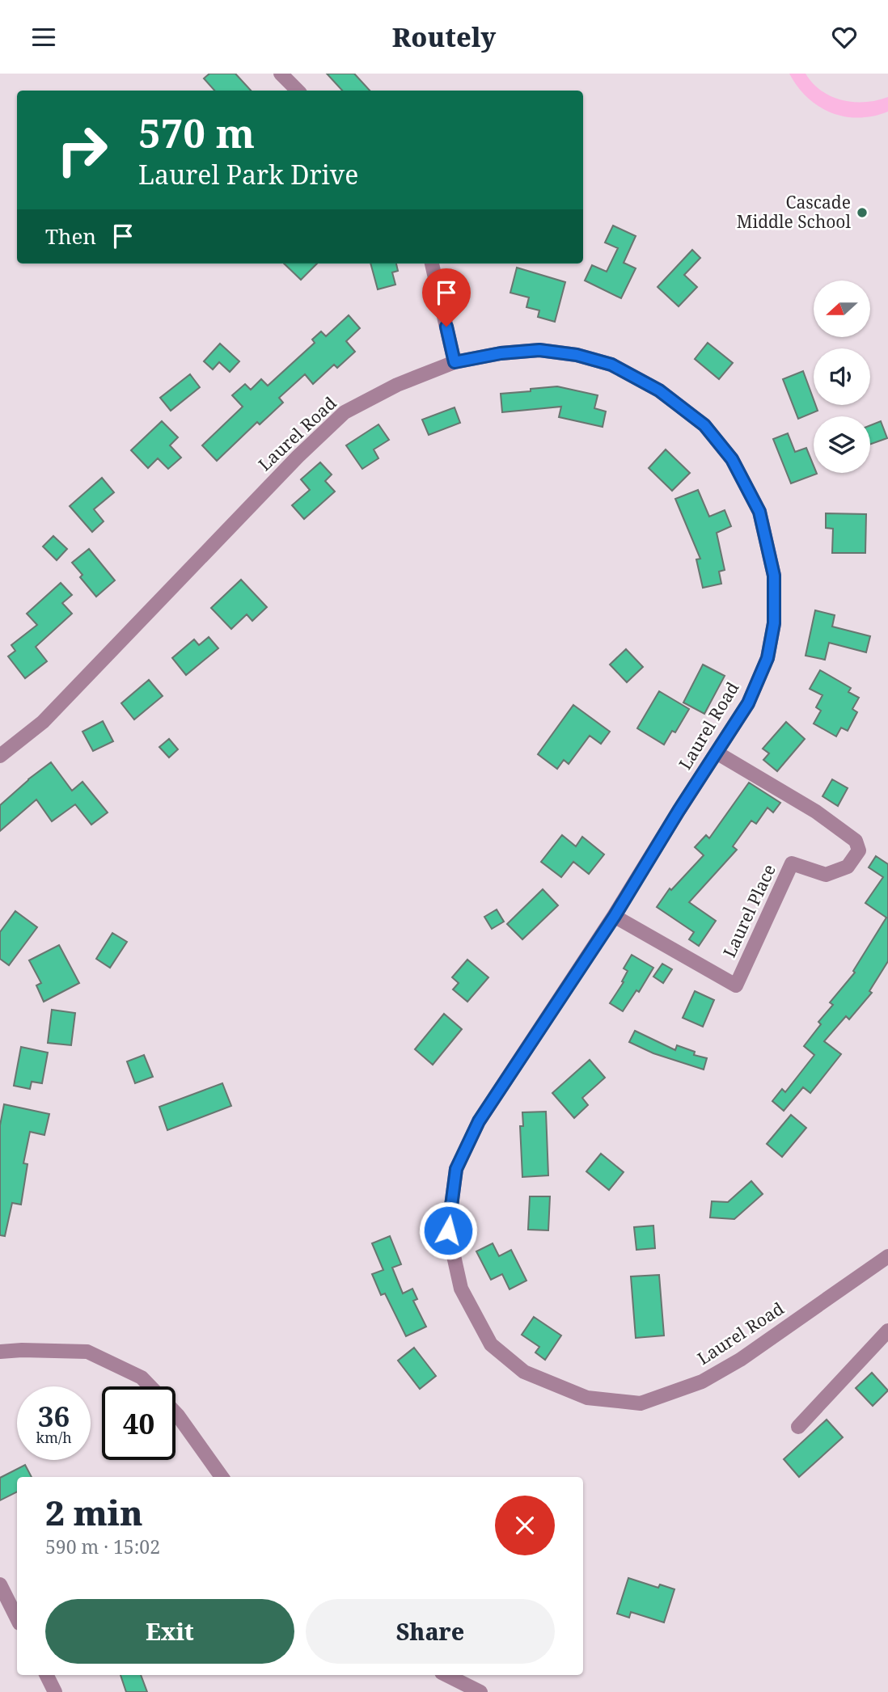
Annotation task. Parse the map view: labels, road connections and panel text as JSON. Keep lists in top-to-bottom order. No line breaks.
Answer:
{"streets":{"street":["Laurel Road","Laurel Place"]},"crossings":[["Laurel Road","Laurel Place"]],"places":["Cascade Middle School"],"north":"left","page":{"header":"Routely","turn":["570 m","Laurel Park Drive"],"then":"Then","speed":"36 km/h","limit":"40","heading":["2 min","590 m · 15:02"],"buttons":["Exit","Share"]}}
